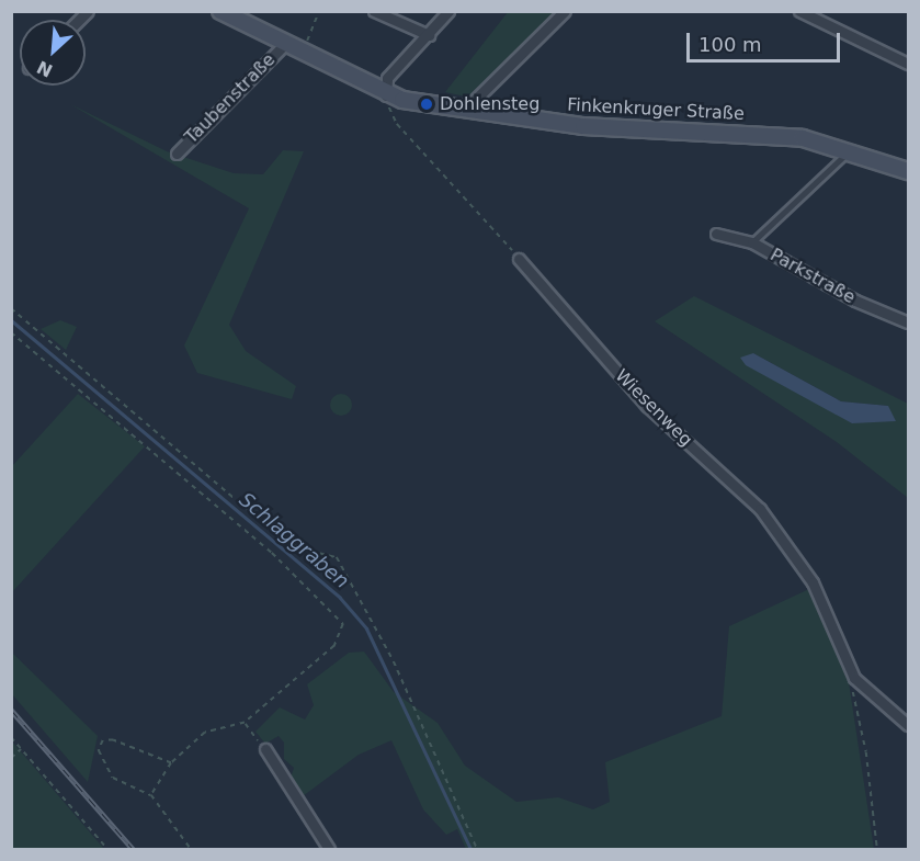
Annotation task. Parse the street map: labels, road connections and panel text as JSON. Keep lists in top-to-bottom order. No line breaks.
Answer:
{"streets":{"street":["Taubenstraße","Finkenkruger Straße","Parkstraße","Wiesenweg"]},"crossings":[["Taubenstraße","Finkenkruger Straße"]],"water":["Schlaggraben"],"places":["Dohlensteg"],"scale_bar":"100 m","north":"bottom left"}
